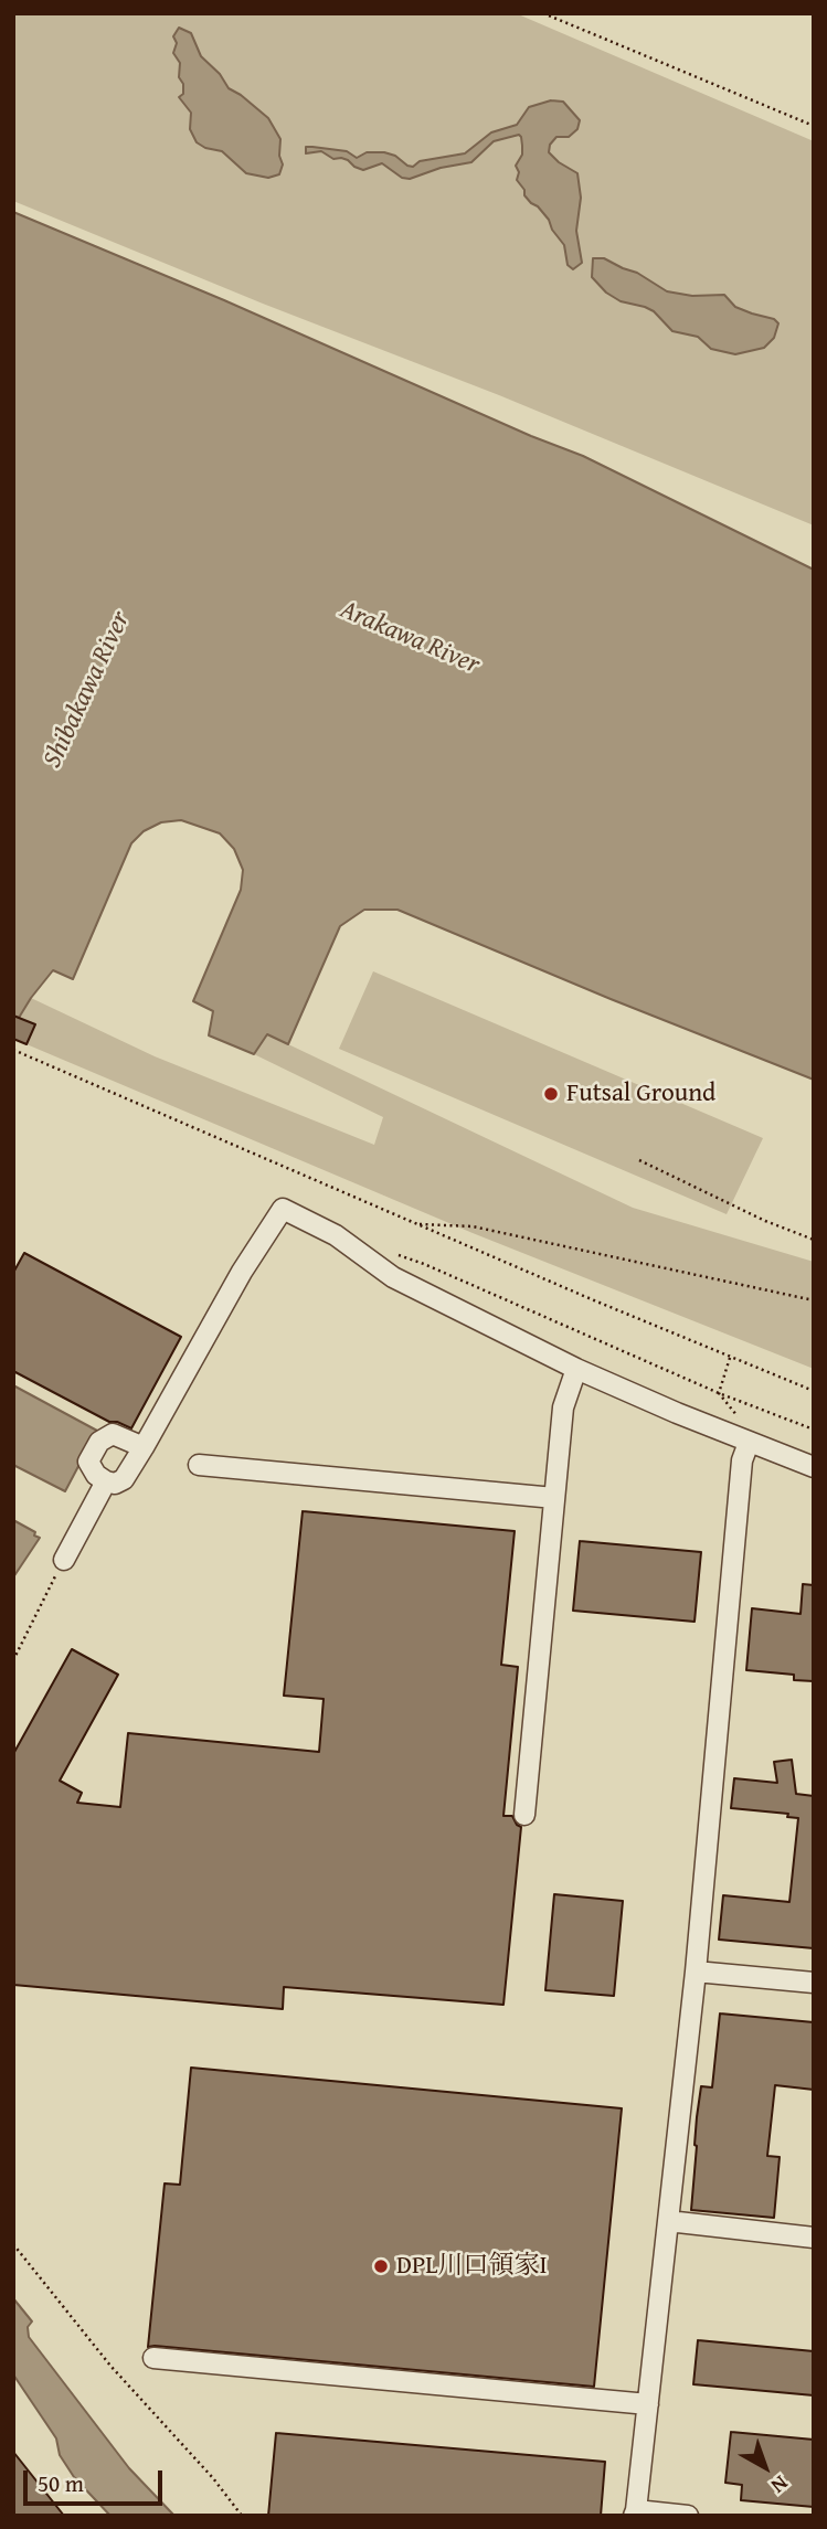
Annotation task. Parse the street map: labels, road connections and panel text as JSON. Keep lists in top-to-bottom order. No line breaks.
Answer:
{"water":["Arakawa River","Shibakawa River"],"places":["Futsal Ground","DPL川口領家Ⅰ"],"scale_bar":"50 m","north":"bottom right"}
